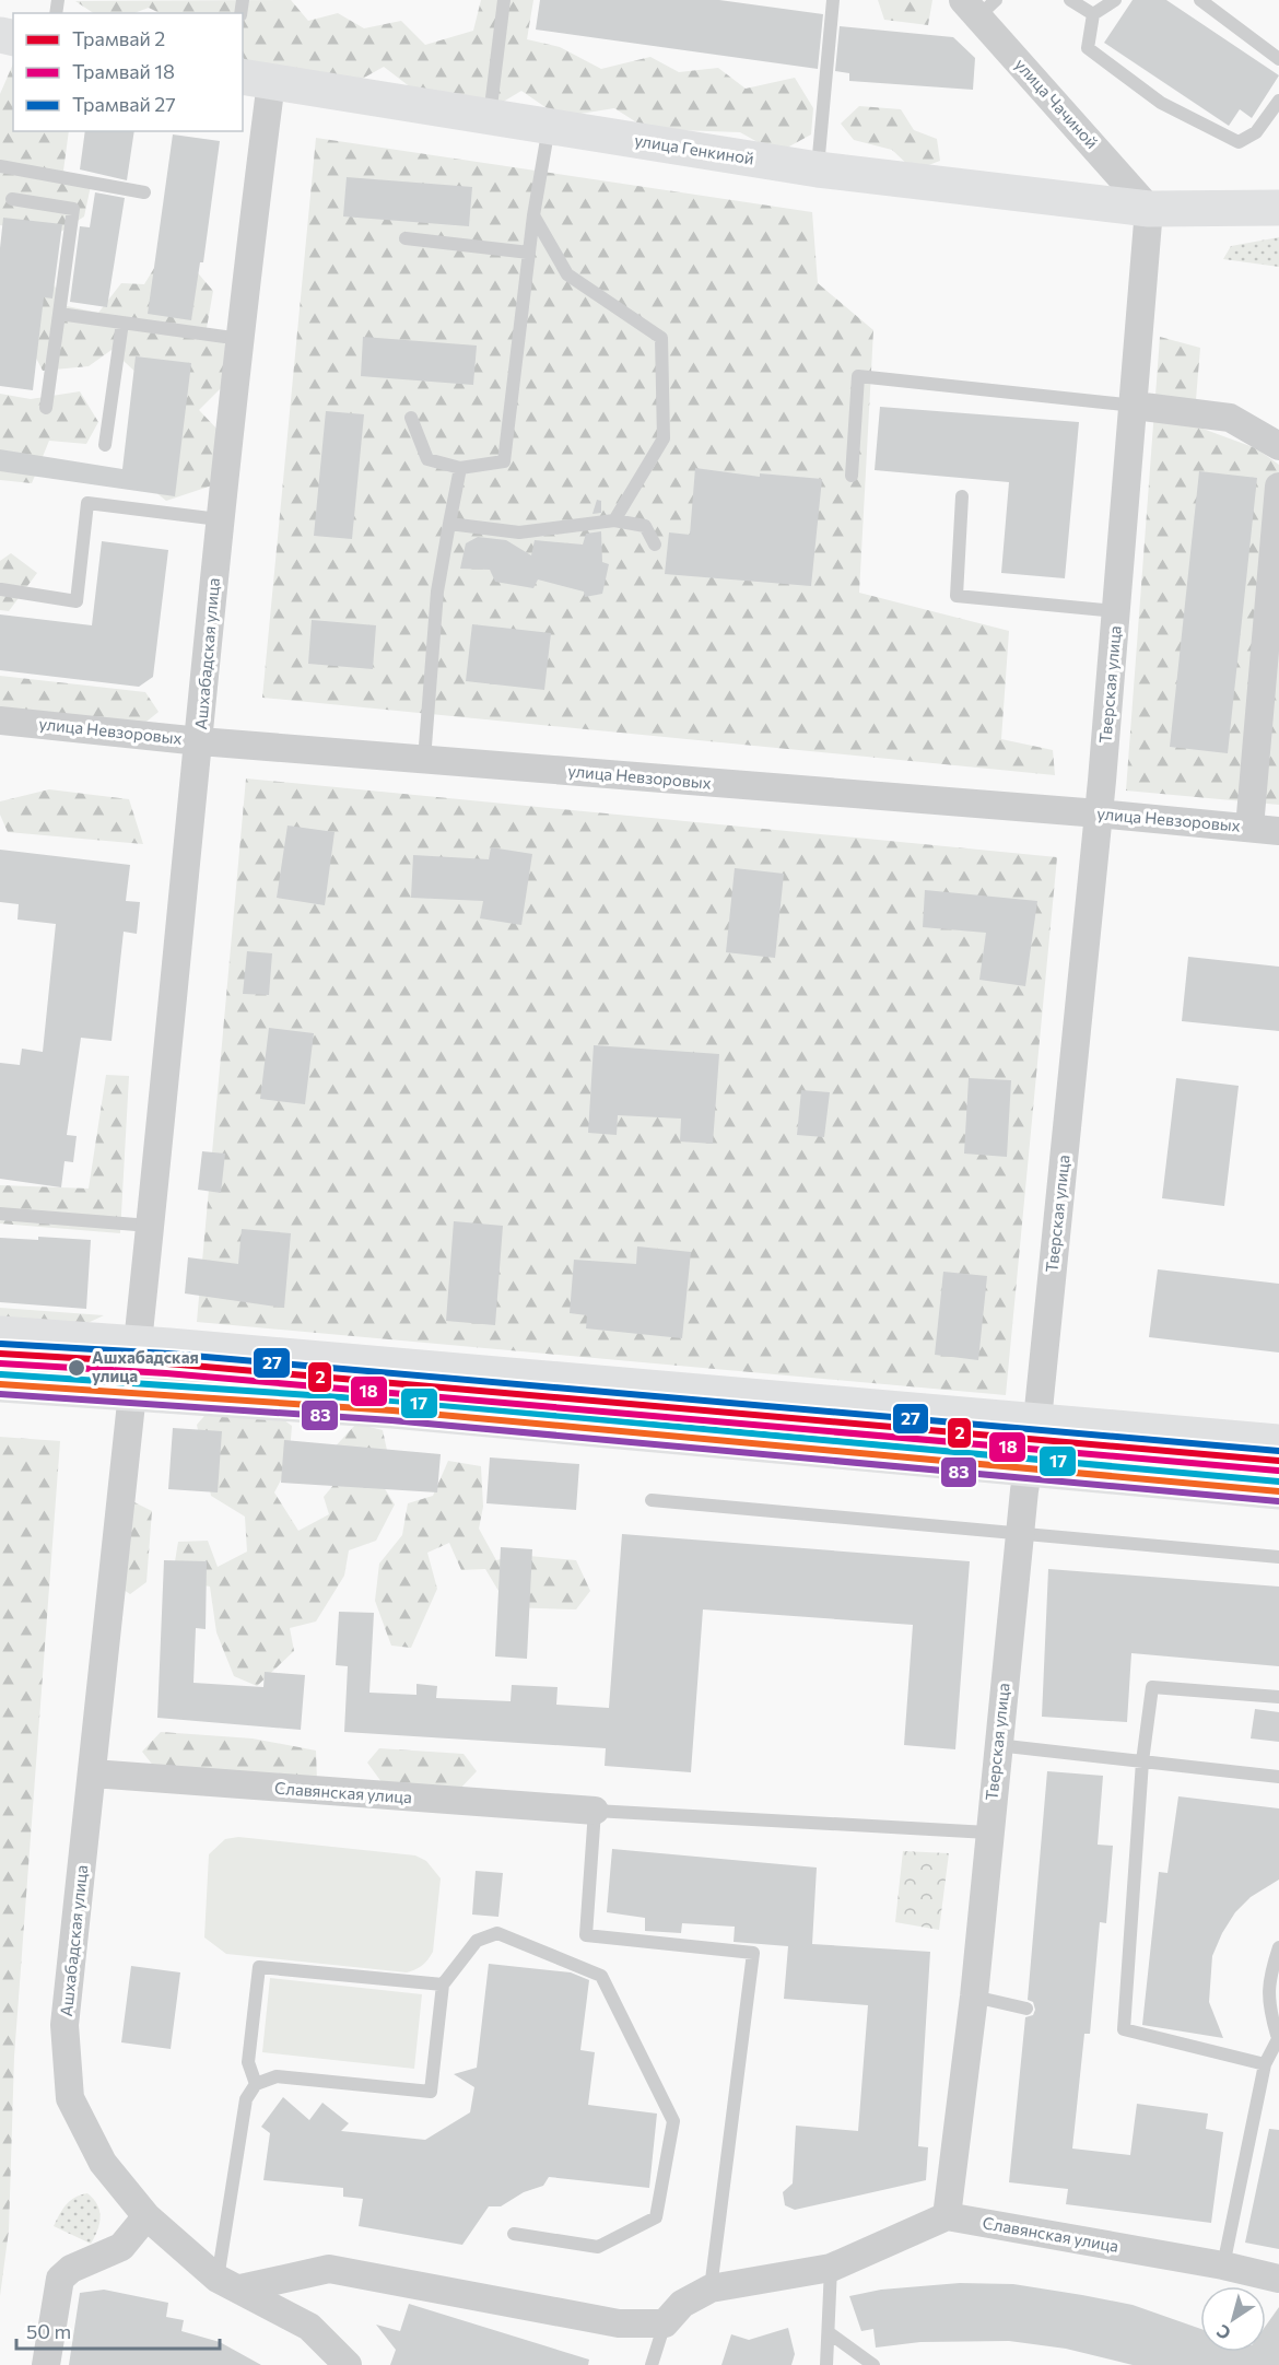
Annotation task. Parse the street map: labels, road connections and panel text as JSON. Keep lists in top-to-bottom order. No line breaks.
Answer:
{"streets":{"main road":["улица Генкиной"],"street":["улица Чачиной","Ашхабадская улица","Тверская улица","улица Невзоровых","Славянская улица"]},"crossings":[["улица Чачиной","улица Генкиной"],["улица Чачиной","Тверская улица"],["улица Генкиной","Ашхабадская улица"],["улица Генкиной","Тверская улица"],["Ашхабадская улица","улица Невзоровых"],["Ашхабадская улица","Славянская улица"],["Тверская улица","улица Невзоровых"],["Тверская улица","Славянская улица"]],"places":["Ашхабадская улица"],"lines":["tram line 27","tram line 2","tram line 18","transit line 17","transit line 2","transit line 83"],"legend":["Трамвай 2","Трамвай 18","Трамвай 27"],"scale_bar":"50 m","north":"bottom left"}
